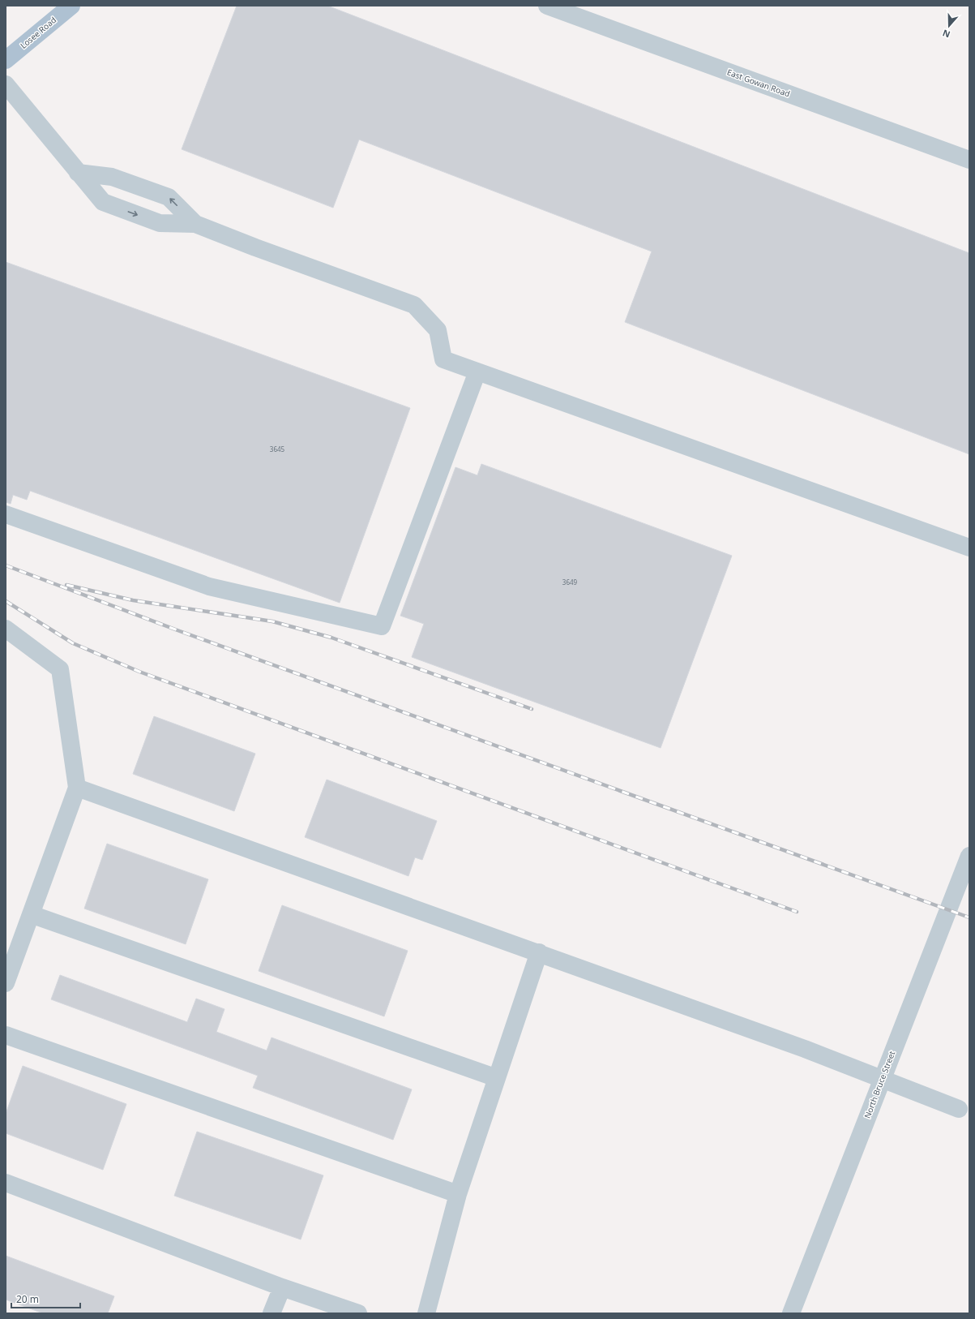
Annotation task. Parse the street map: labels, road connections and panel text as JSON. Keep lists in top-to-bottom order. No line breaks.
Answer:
{"streets":{"main road":["Losee Road"],"street":["East Gowan Road","North Bruce Street"]},"house_numbers":["3645","3649"],"scale_bar":"20 m","north":"bottom"}
